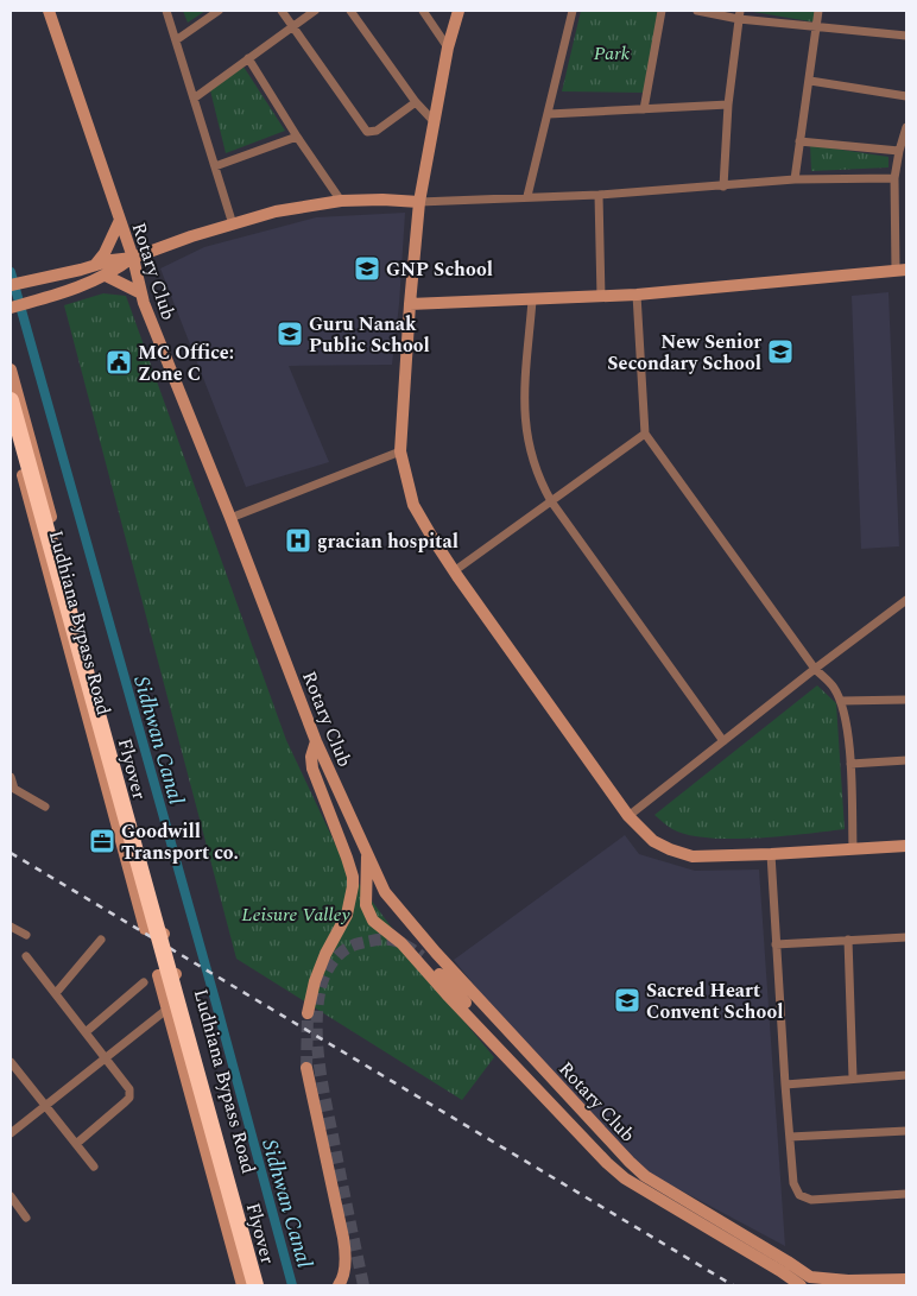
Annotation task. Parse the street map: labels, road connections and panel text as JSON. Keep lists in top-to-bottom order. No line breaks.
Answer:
{"streets":{"highway":["Flyover"],"street":["Rotary Club","Ludhiana Bypass Road"]},"water":["Sidhwan Canal"],"parks":["Park","Leisure Valley"],"places":{"school or university":["GNP School","Guru Nanak Public School","New Senior Secondary School","Sacred Heart Convent School"],"public building":["MC Office: Zone C"],"hospital":["gracian hospital"],"office":["Goodwill Transport co."]}}
